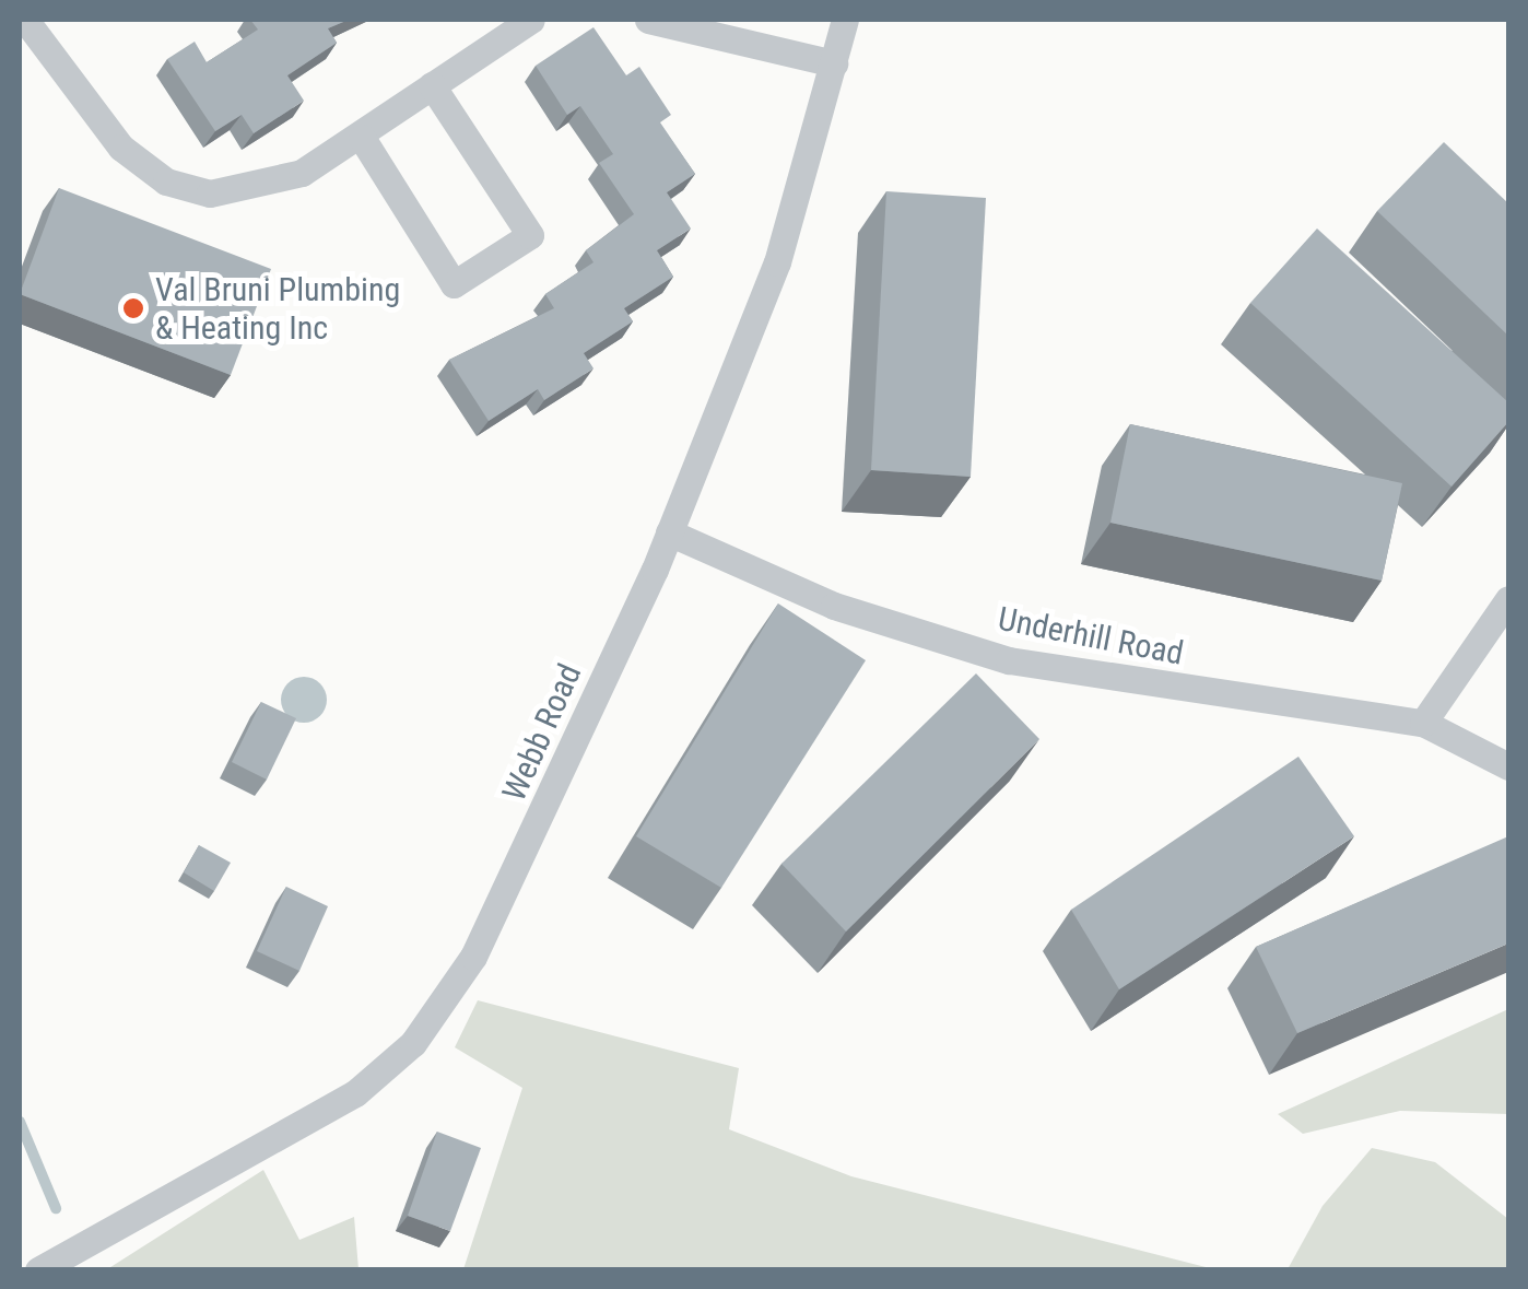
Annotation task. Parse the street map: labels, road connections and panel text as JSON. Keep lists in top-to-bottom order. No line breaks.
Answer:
{"streets":{"street":["Underhill Road","Webb Road"]},"crossings":[["Underhill Road","Webb Road"]],"places":["Val Bruni Plumbing & Heating Inc"]}
